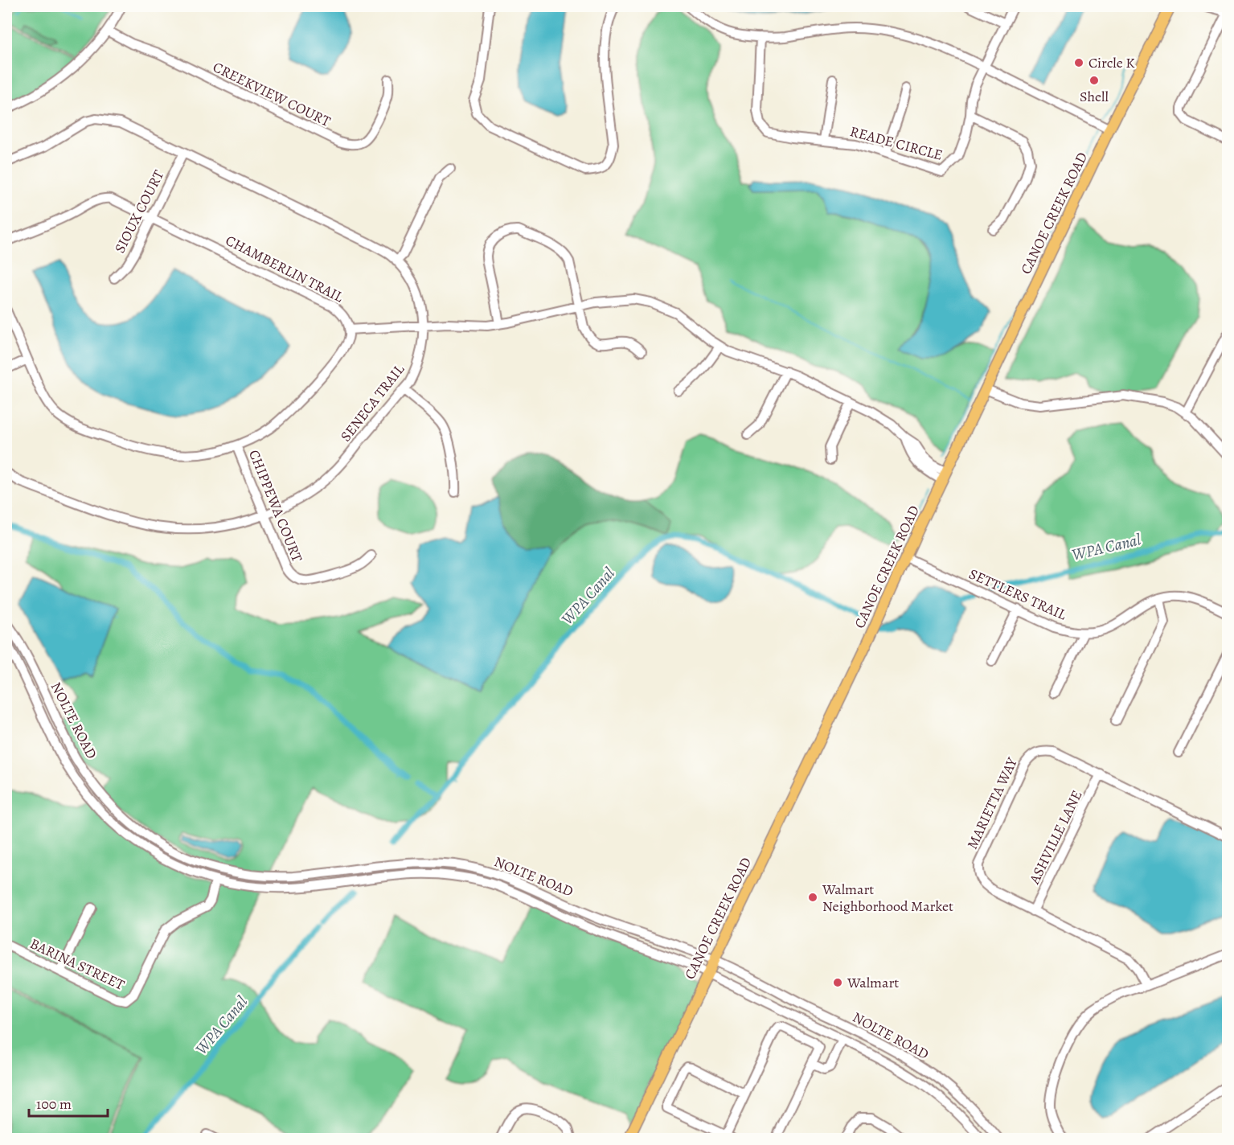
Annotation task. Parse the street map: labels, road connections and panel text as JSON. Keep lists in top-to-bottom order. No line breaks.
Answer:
{"streets":{"main road":["CANOE CREEK ROAD"],"street":["CREEKVIEW COURT","READE CIRCLE","SIOUX COURT","CHAMBERLIN TRAIL","SENECA TRAIL","CHIPPEWA COURT","SETTLERS TRAIL","NOLTE ROAD","MARIETTA WAY","ASHVILLE LANE","BARINA STREET"]},"crossings":[["SIOUX COURT","CHAMBERLIN TRAIL"],["SIOUX COURT","SENECA TRAIL"],["CANOE CREEK ROAD","SETTLERS TRAIL"],["CANOE CREEK ROAD","NOLTE ROAD"],["SENECA TRAIL","CHIPPEWA COURT"],["NOLTE ROAD","BARINA STREET"],["MARIETTA WAY","ASHVILLE LANE"]],"water":["WPA Canal"],"places":["Circle K","Shell","Walmart Neighborhood Market","Walmart"],"scale_bar":"100 m"}
